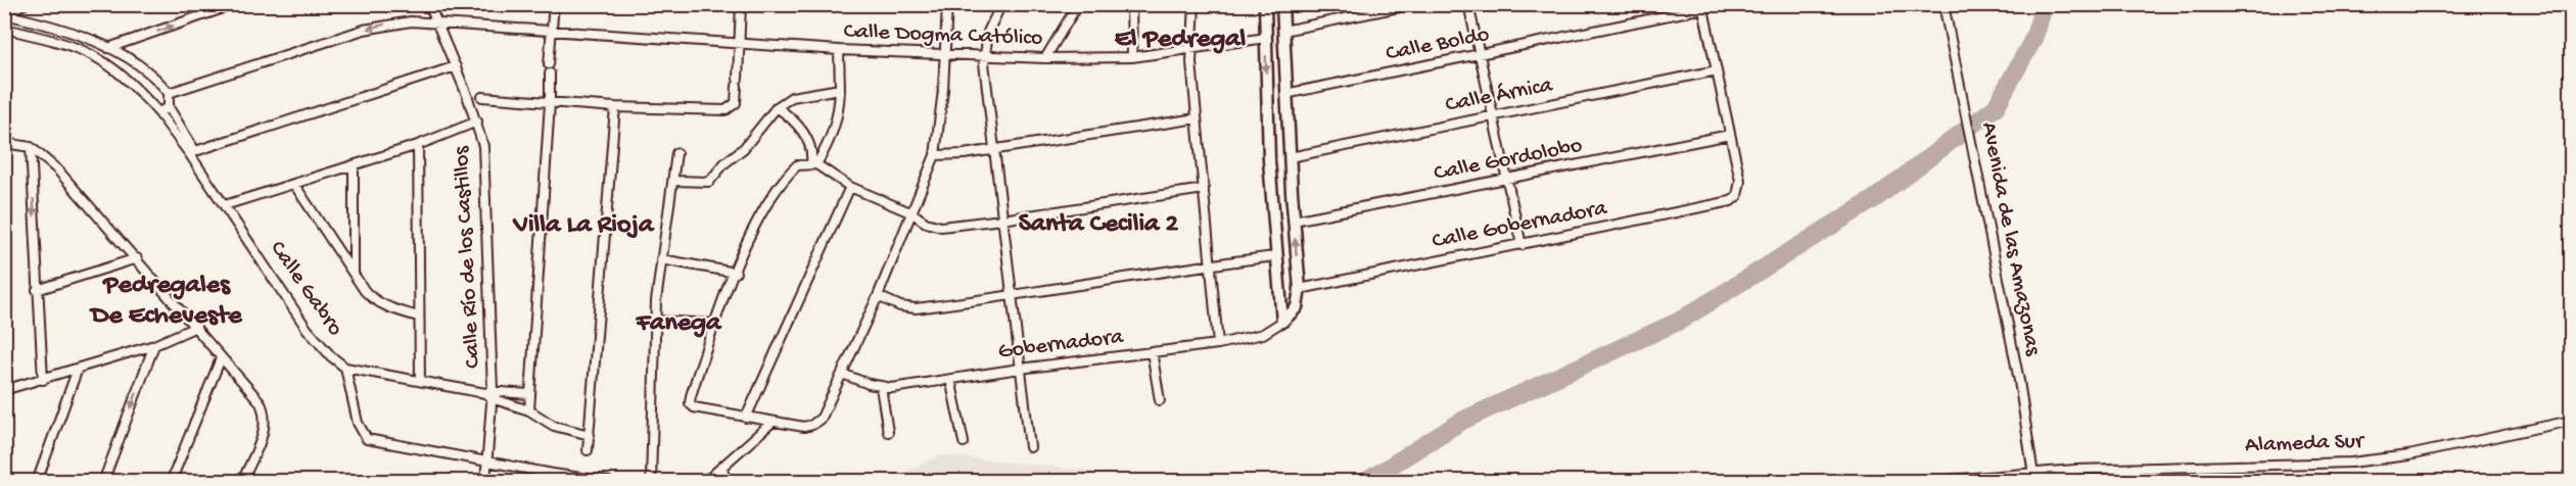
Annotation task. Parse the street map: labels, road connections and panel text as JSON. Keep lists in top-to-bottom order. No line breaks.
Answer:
{"streets":{"street":["Calle Dogma Católico","Calle Boldo","Calle Árnica","Calle Gordolobo","Calle Gobernadora","Avenida de las Amazonas","Calle Río de los Castillos","Calle Gabro","Gobernadora","Alameda Sur"]},"crossings":[["Calle Dogma Católico","Calle Río de los Castillos"],["Calle Gordolobo","Calle Gobernadora"],["Avenida de las Amazonas","Alameda Sur"],["Calle Río de los Castillos","Calle Gabro"]],"districts":["El Pedregal","Santa Cecilia 2","Villa La Rioja","Pedregales De Echeveste","Fanega"]}
